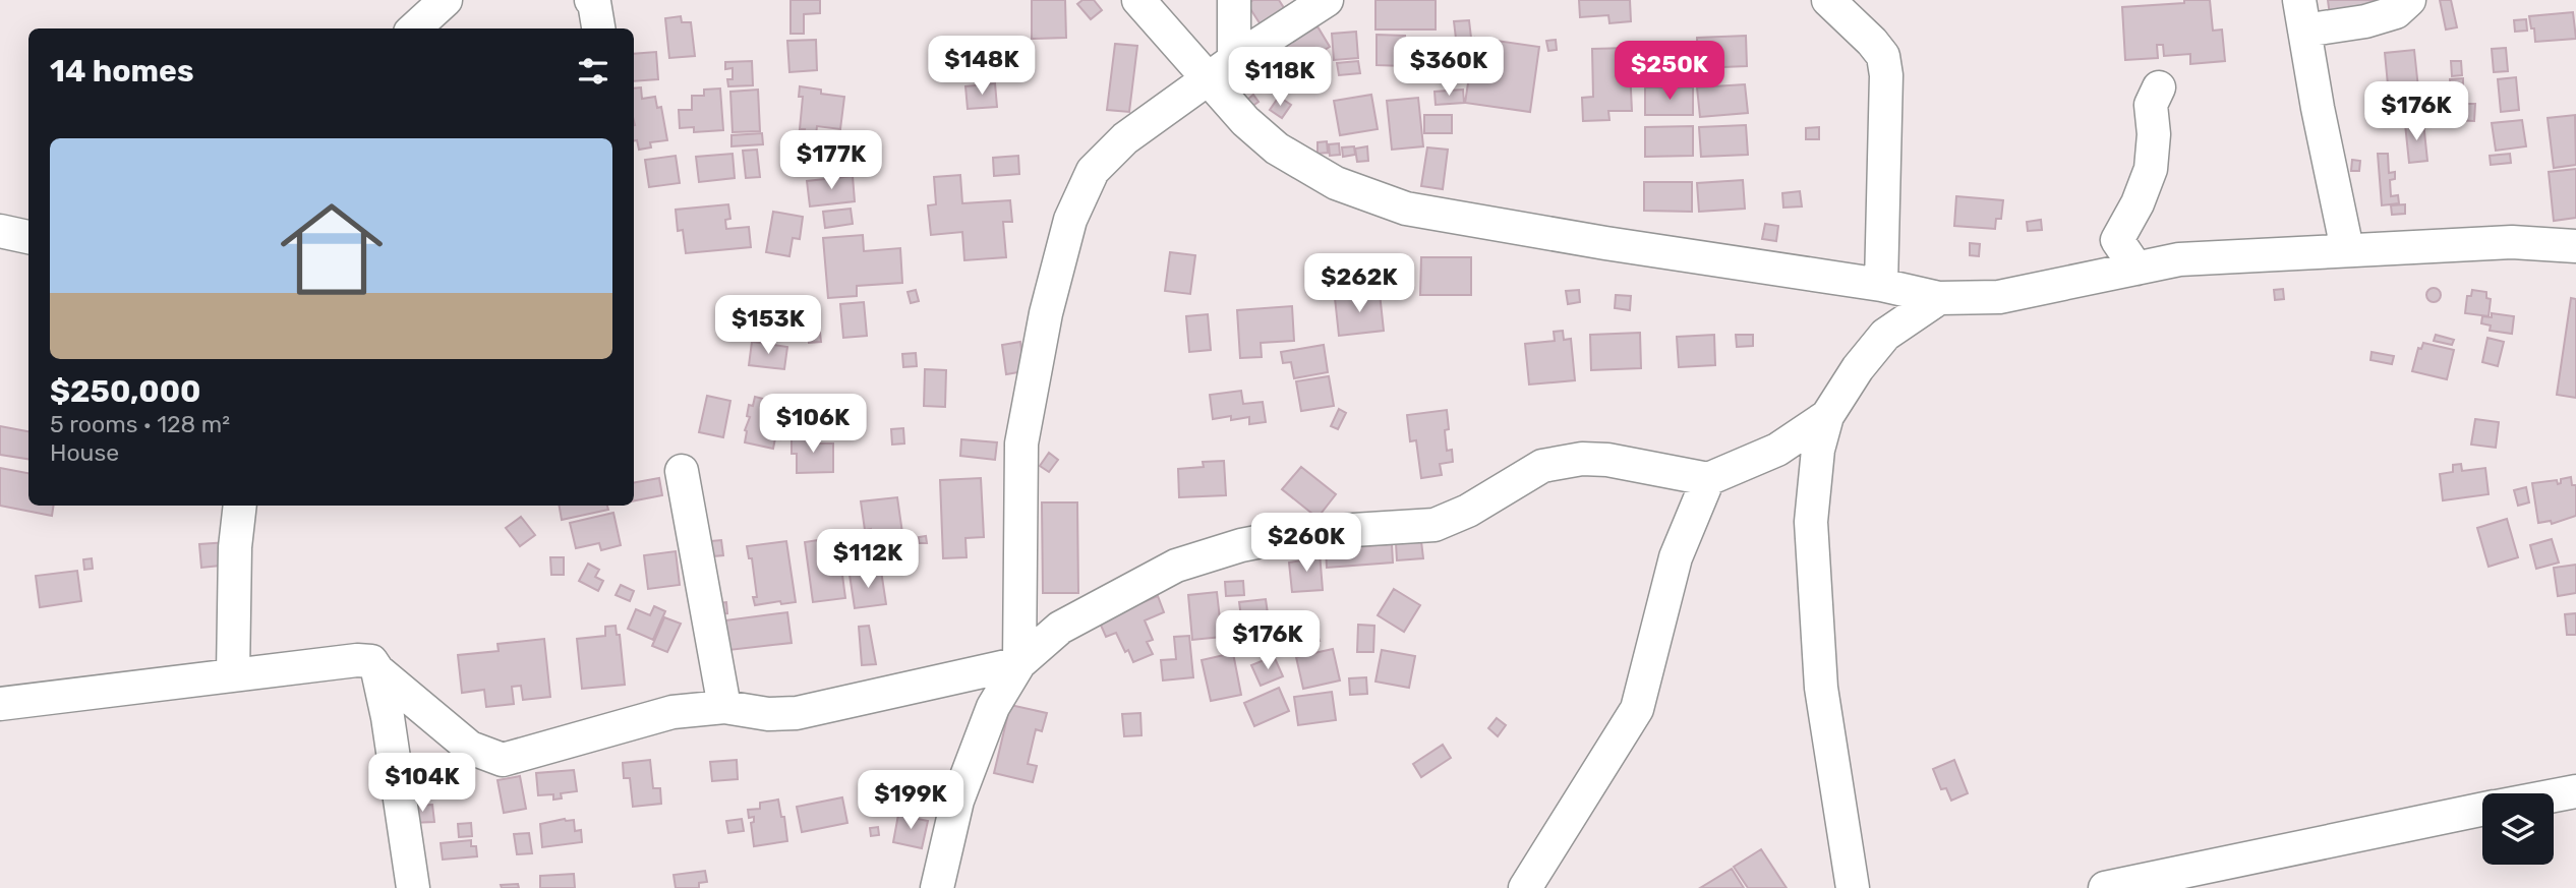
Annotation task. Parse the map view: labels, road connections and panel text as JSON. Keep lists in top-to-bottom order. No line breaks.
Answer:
{"page":{"heading":"14 homes","price":["$148K","$360K","$250K","$118K","$176K","$177K","$262K","$153K","$106K","$260K","$112K","$176K","$104K","$199K"],"list":[{"name":"$250,000","note":"5 rooms · 128 m² · House"}]}}
